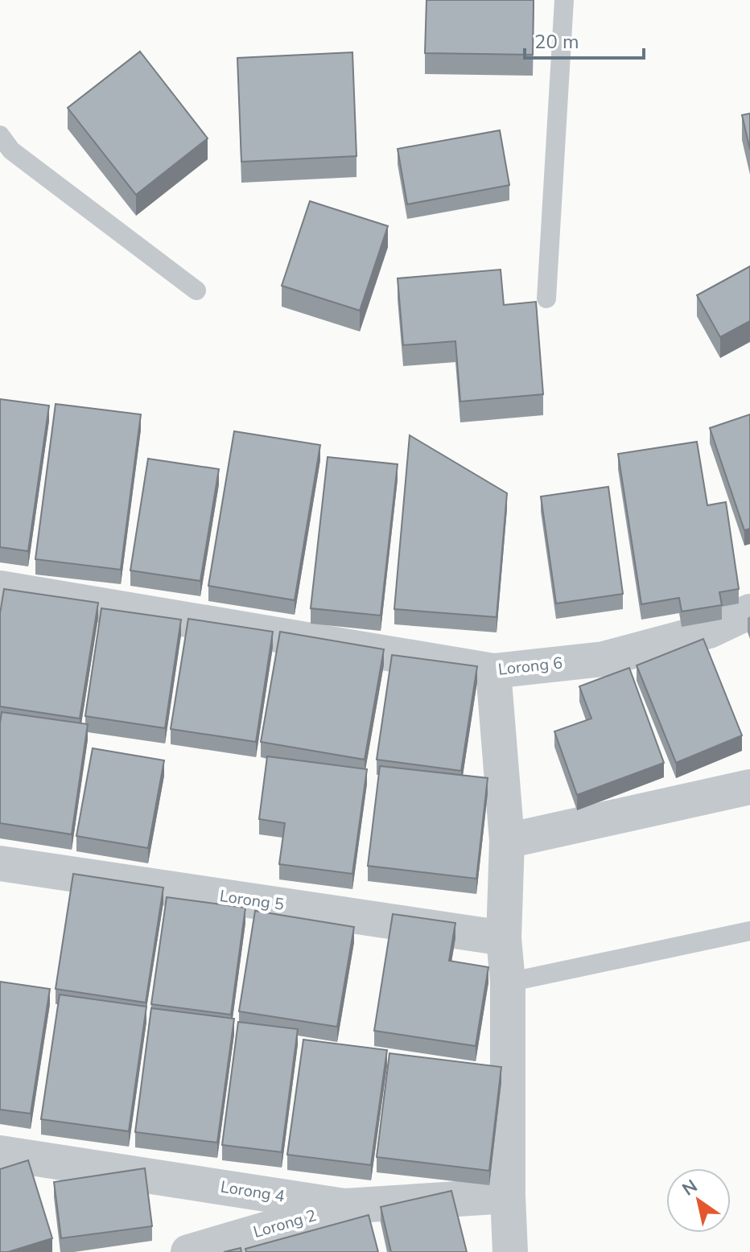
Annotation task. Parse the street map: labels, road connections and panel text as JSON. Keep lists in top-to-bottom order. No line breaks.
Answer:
{"streets":{"street":["Lorong 6","Lorong 5","Lorong 4","Lorong 2"]},"crossings":[["Lorong 4","Lorong 2"]],"scale_bar":"20 m","north":"top left"}
